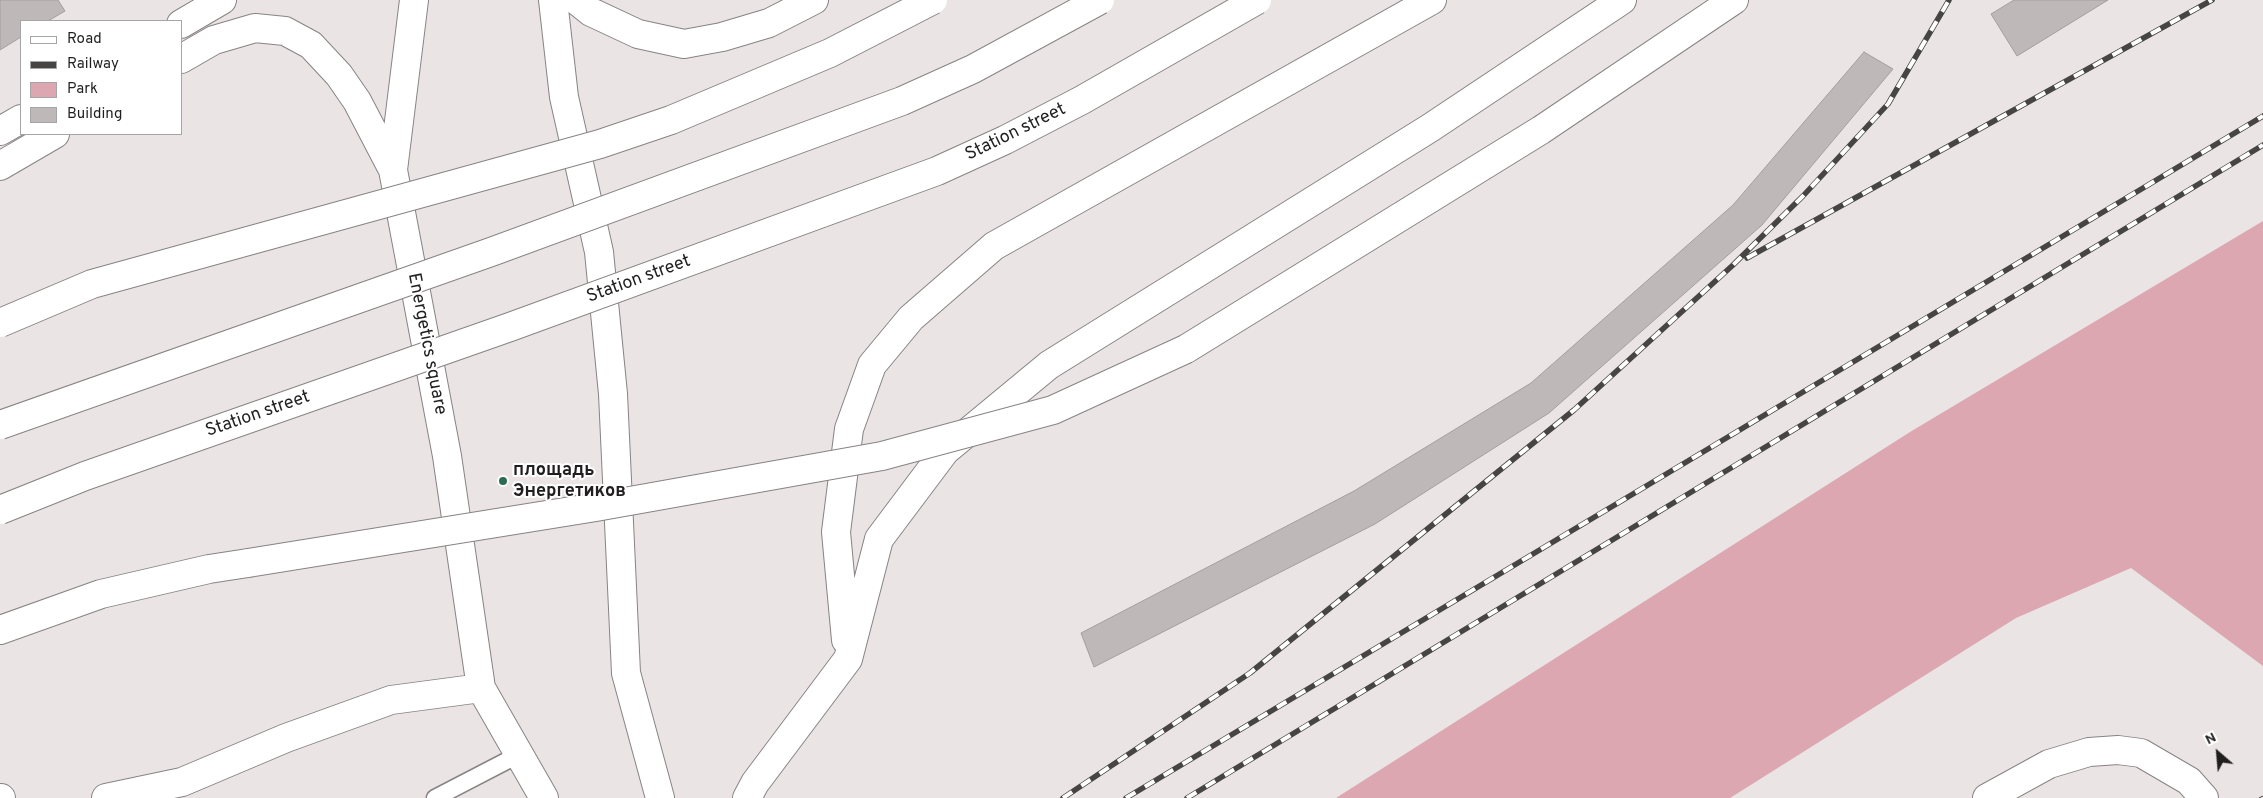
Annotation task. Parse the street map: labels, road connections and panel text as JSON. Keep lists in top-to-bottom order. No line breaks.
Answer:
{"streets":{"main road":["Station street","Energetics square"]},"places":["площадь Энергетиков"],"legend":["Road","Railway","Park","Building"],"north":"top left"}
